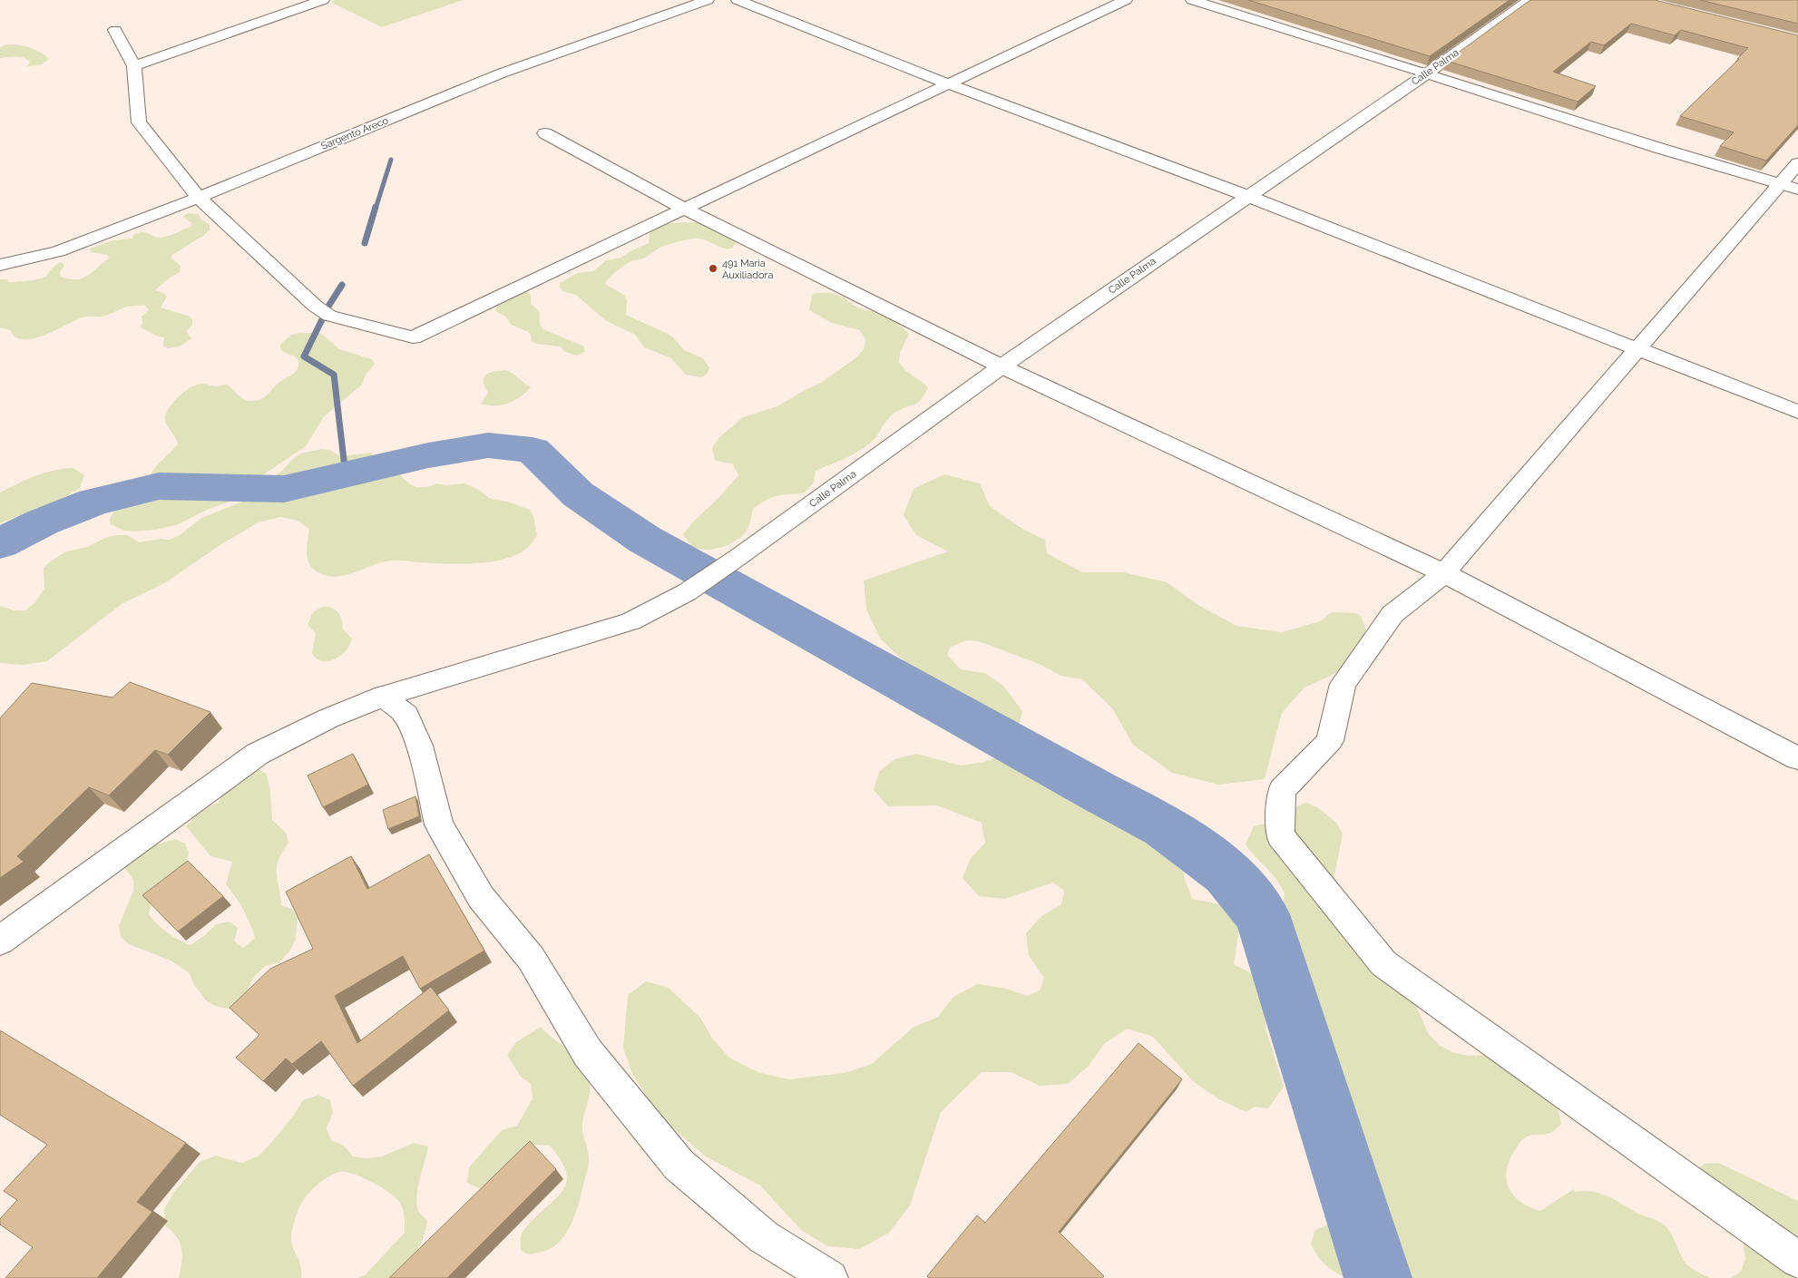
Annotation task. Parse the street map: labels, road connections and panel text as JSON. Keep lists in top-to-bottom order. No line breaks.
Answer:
{"streets":{"street":["Calle Palma","Sargento Areco"]},"places":["491 Maria Auxiliadora"]}
